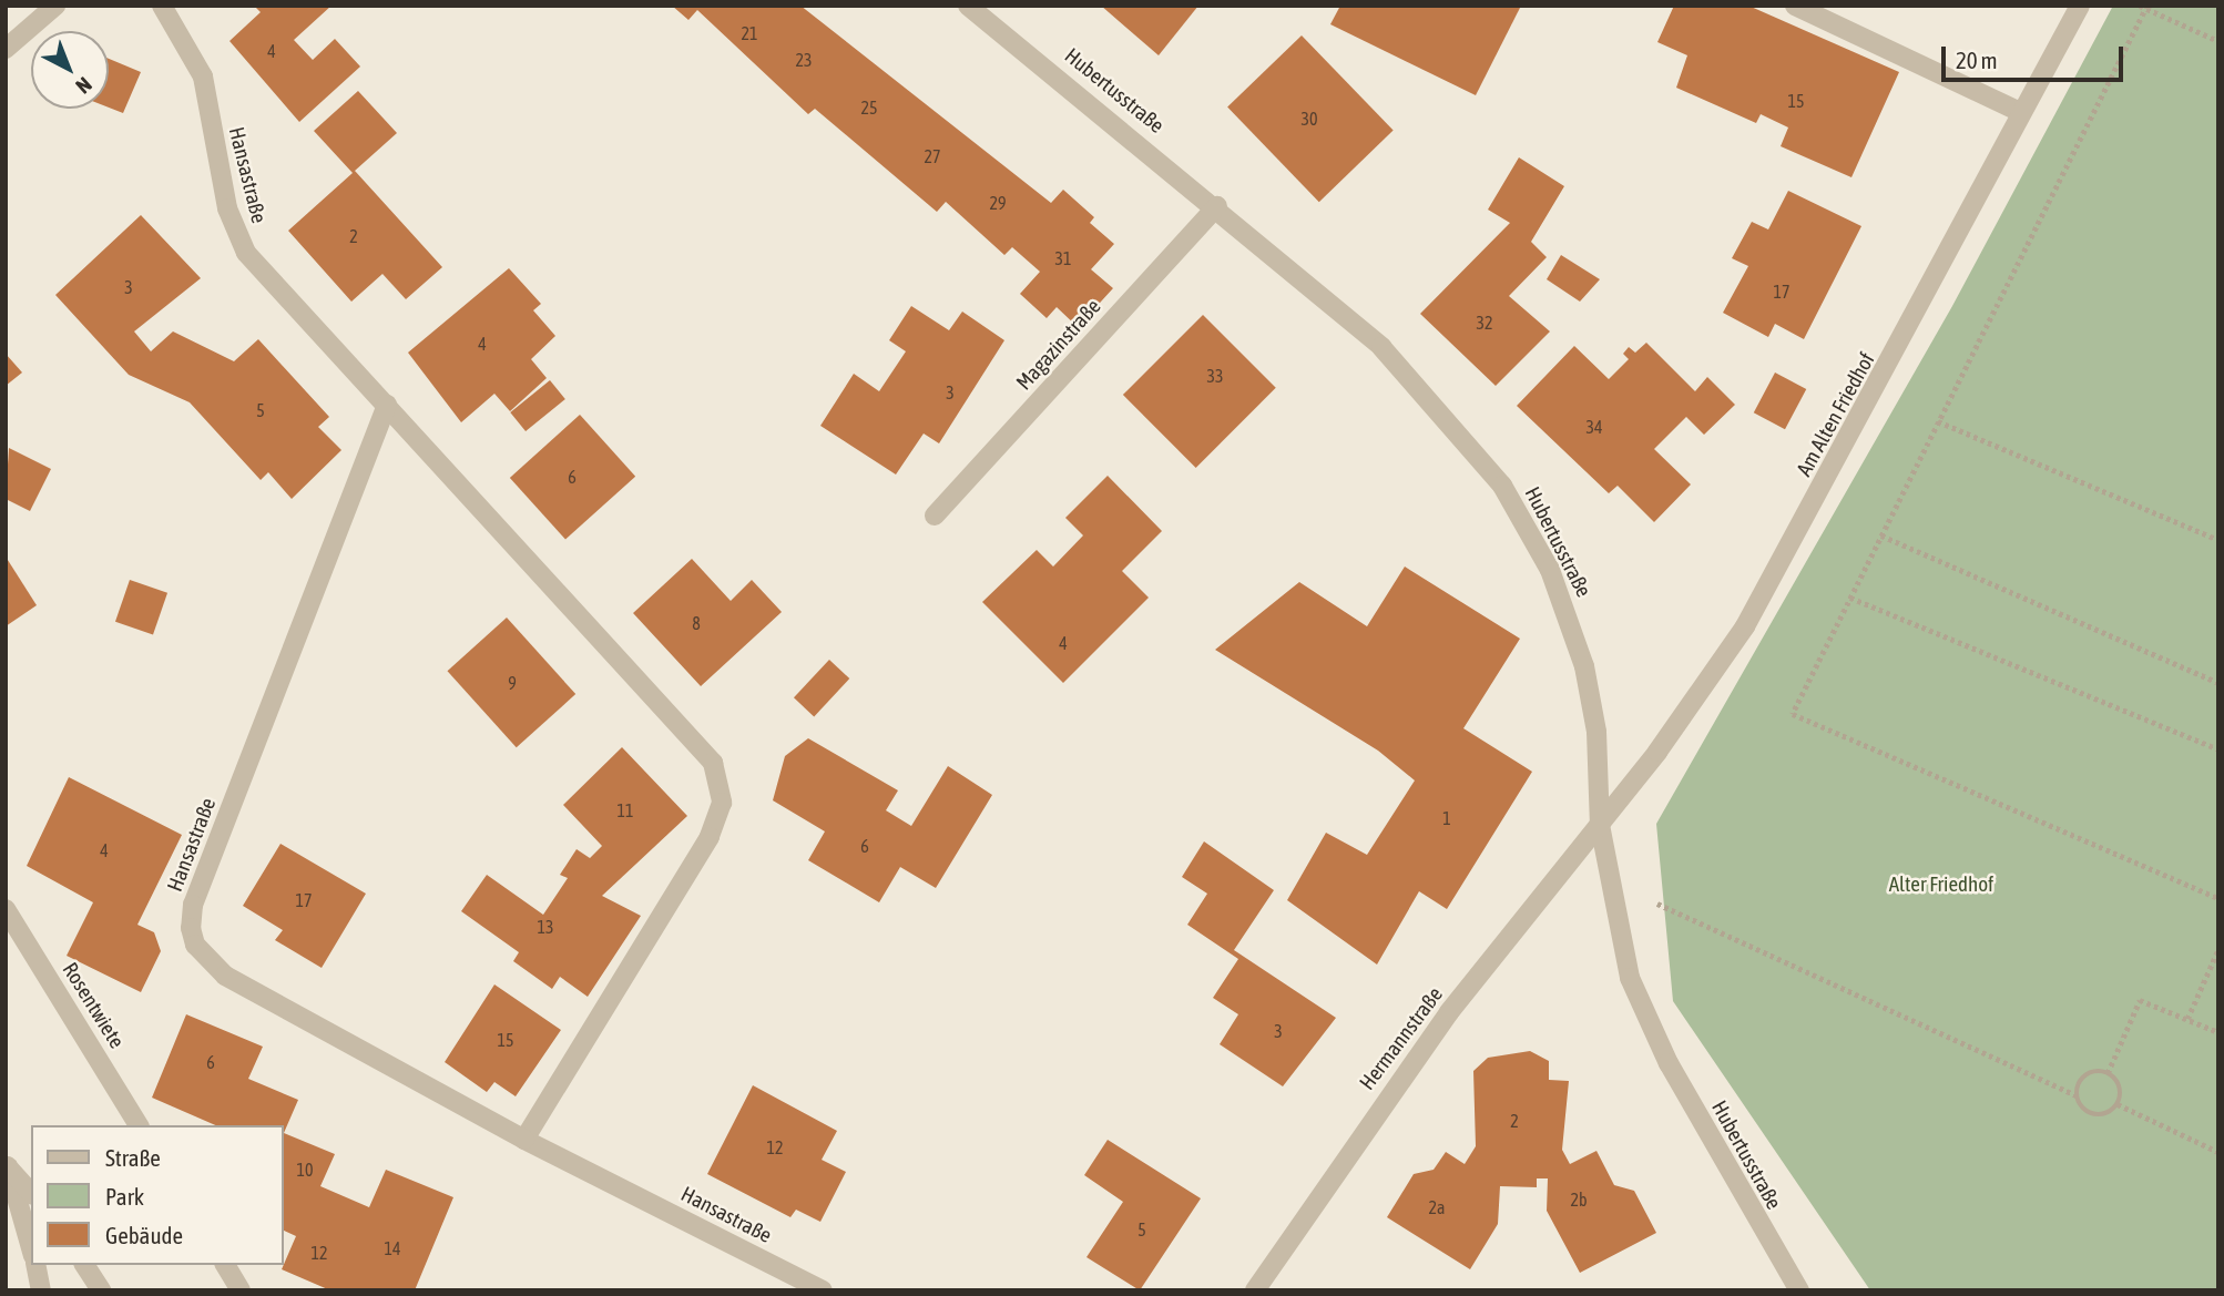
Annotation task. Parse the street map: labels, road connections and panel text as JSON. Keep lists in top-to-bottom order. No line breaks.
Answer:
{"streets":{"street":["Hubertusstraße","Hansastraße","Magazinstraße","Am Alten Friedhof","Rosentwiete","Hermannstraße"]},"crossings":[["Hubertusstraße","Magazinstraße"],["Hubertusstraße","Am Alten Friedhof"],["Hubertusstraße","Hermannstraße"],["Am Alten Friedhof","Hermannstraße"]],"parks":["Alter Friedhof"],"house_numbers":["21","4","23","15","25","30","27","29","2","31","3","17","32","4","33","3","5","34","6","8","4","9","11","1","6","4","17","13","3","15","6","2","12","10","2b","2a","5","14","12"],"legend":["Straße","Park","Gebäude"],"scale_bar":"20 m","north":"bottom right"}
